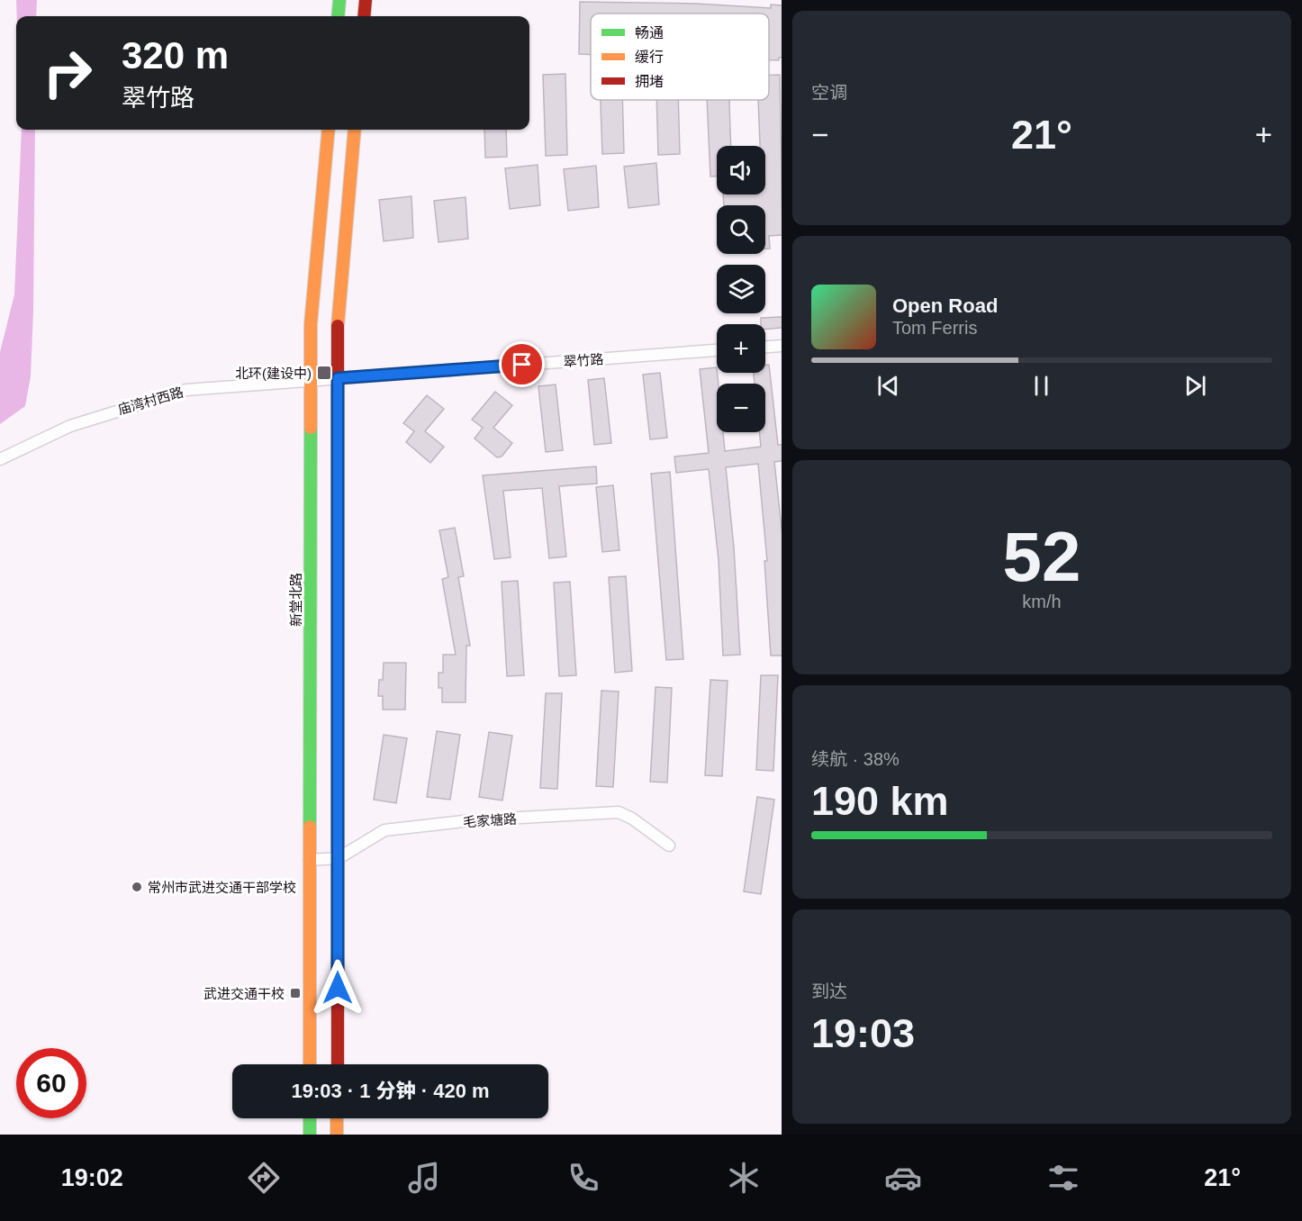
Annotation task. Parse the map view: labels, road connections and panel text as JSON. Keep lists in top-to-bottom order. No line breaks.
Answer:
{"streets":{"main road":["新堂北路"],"street":["翠竹路","庙湾村西路","毛家塘路"]},"crossings":[["翠竹路","庙湾村西路"],["翠竹路","新堂北路"],["庙湾村西路","新堂北路"],["新堂北路","毛家塘路"]],"places":{"transit":["北环(建设中)","武进交通干校"],"other":["常州市武进交通干部学校"]},"legend":["畅通","缓行","拥堵"],"page":{"tile":["空调",["52","km/h"],["续航 · 38%","190 km"],["到达","19:03"]],"turn":["320 m","翠竹路"],"heat":["−","21°","+"],"map_buttons":["+","−"],"song":["Open Road","Tom Ferris"],"limit":"60","trip":"19:03 · 1 分钟 · 420 m","tabs":["19:02","21°"]}}
